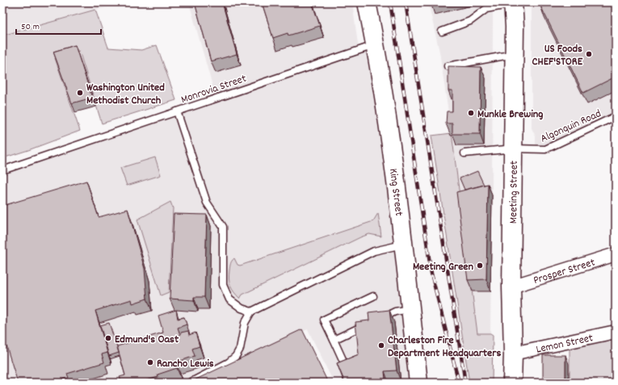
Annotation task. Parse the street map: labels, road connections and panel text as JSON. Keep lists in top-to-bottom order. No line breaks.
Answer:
{"streets":{"main road":["King Street","Meeting Street"],"street":["Prosper Street","Lemon Street"],"lane":["Monrovia Street","Algonquin Road"]},"crossings":[["Monrovia Street","King Street"],["Algonquin Road","Meeting Street"],["Meeting Street","Prosper Street"],["Meeting Street","Lemon Street"]],"places":["US Foods CHEF'STORE","Washington United Methodist Church","Munkle Brewing","Meeting Green","Edmund's Oast","Charleston Fire Department Headquarters","Rancho Lewis"],"scale_bar":"50 m"}
